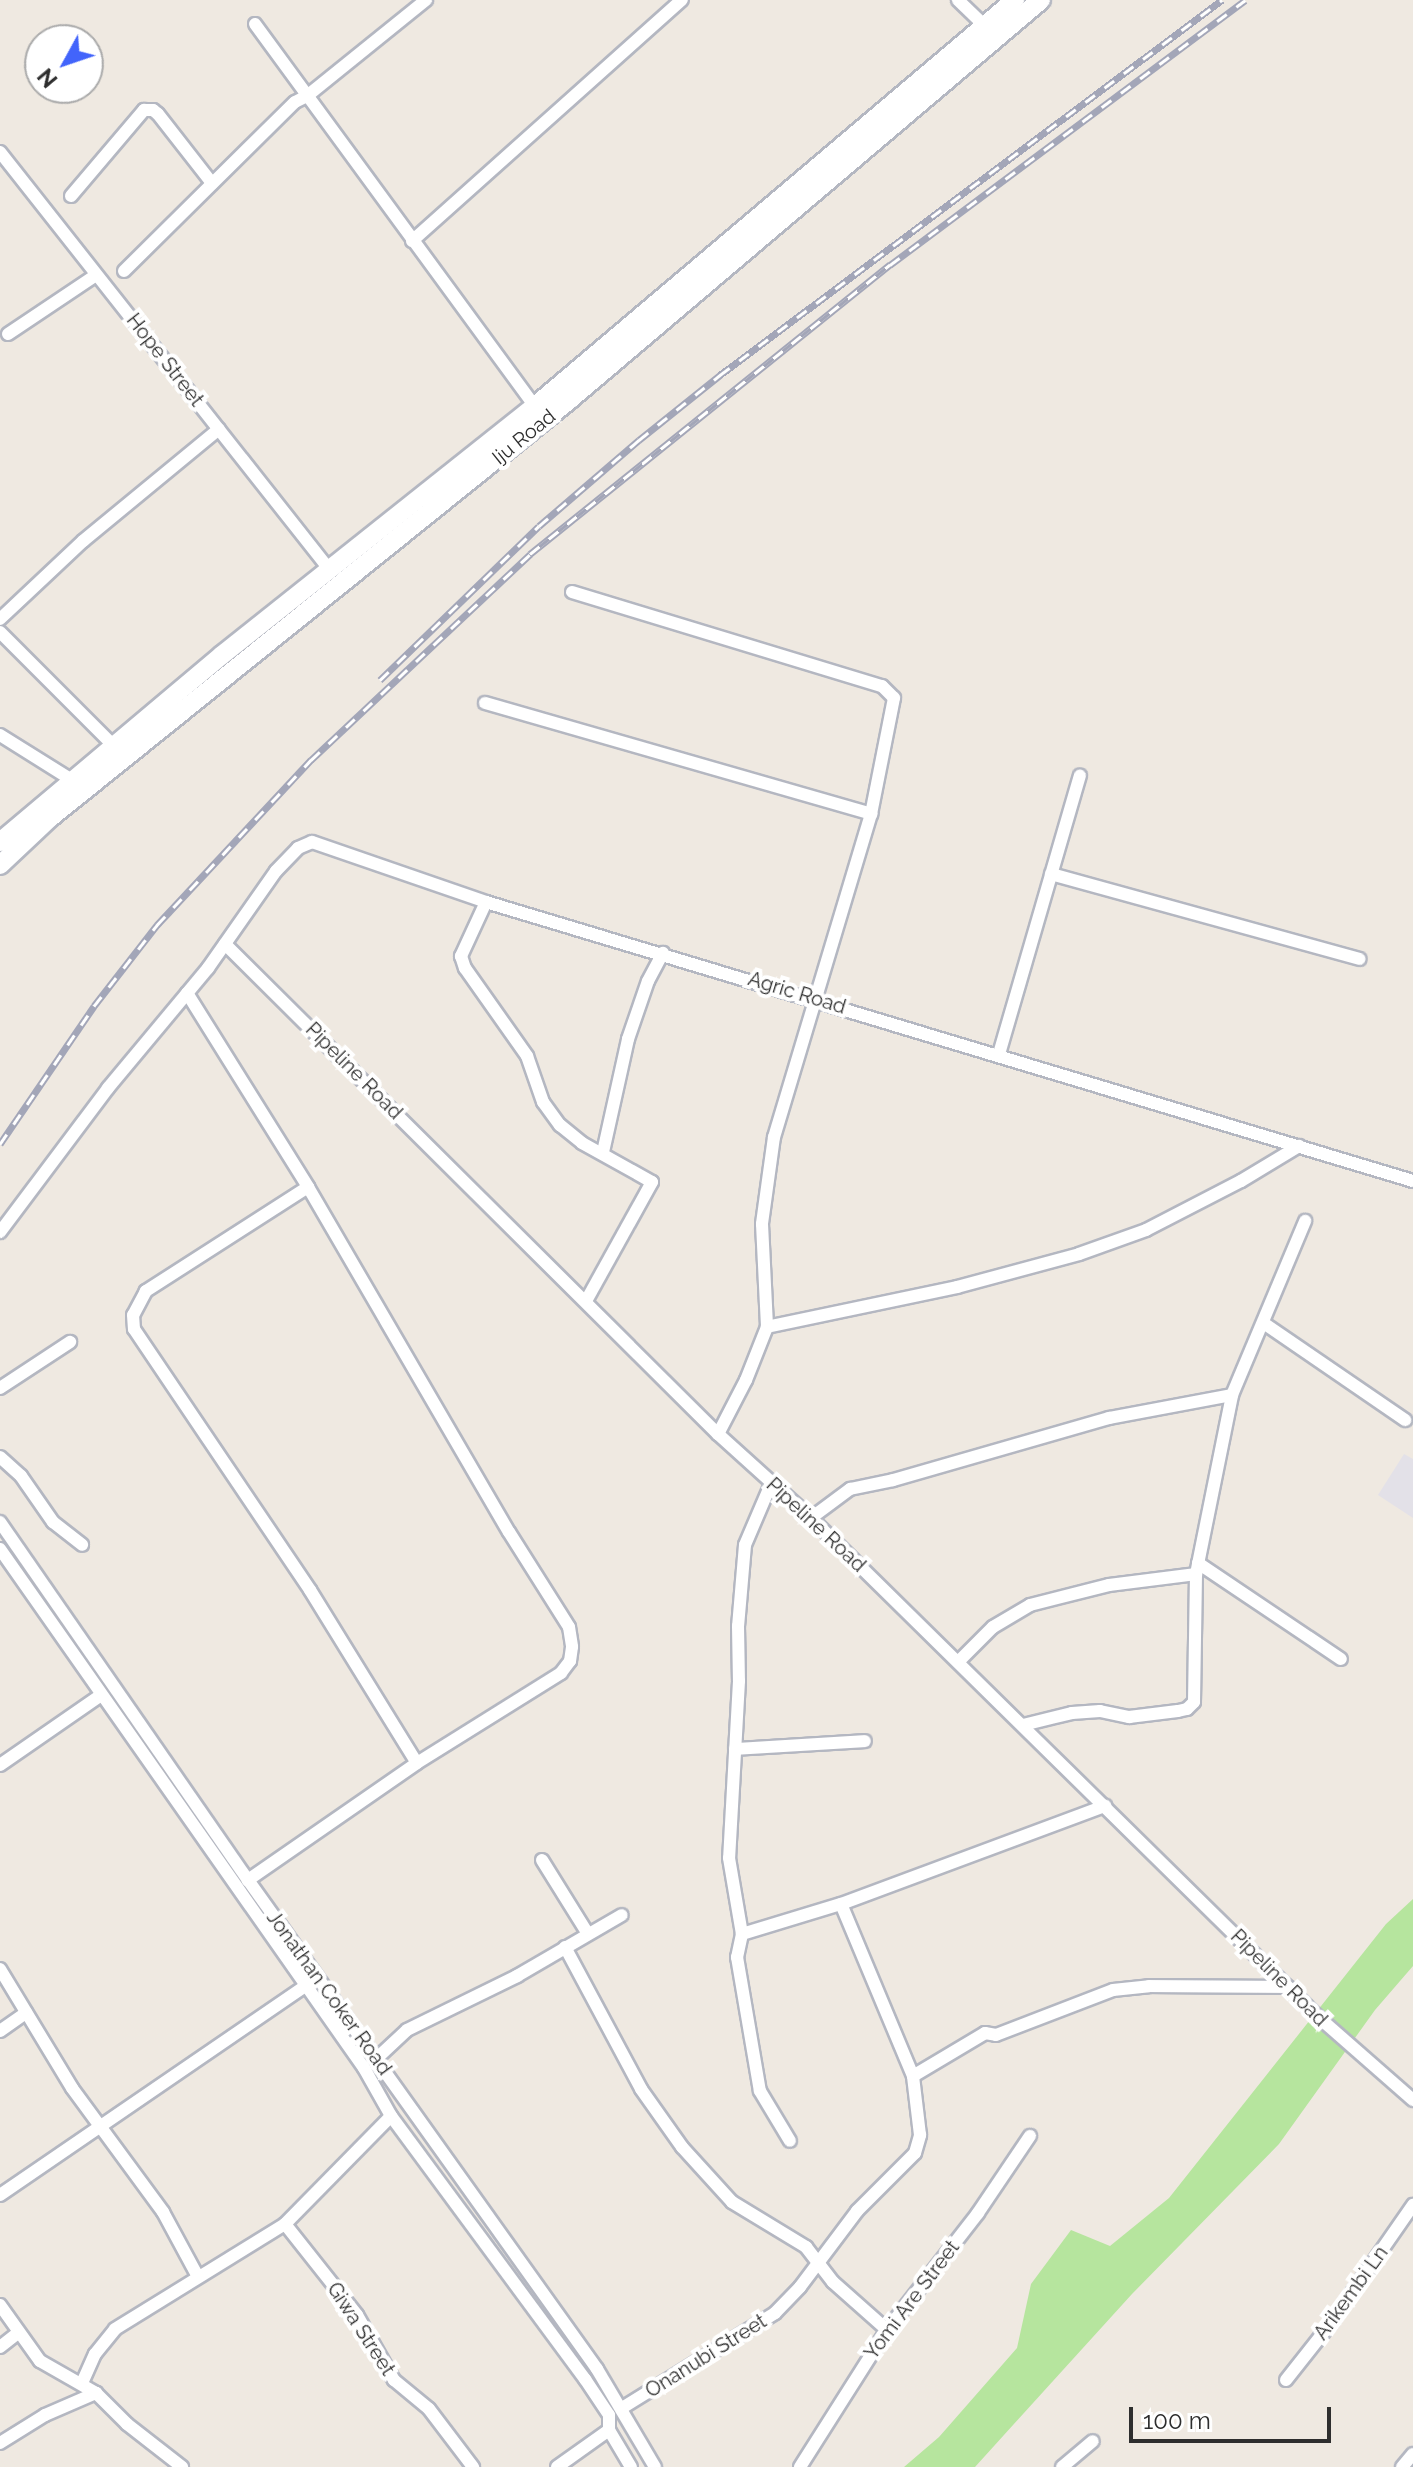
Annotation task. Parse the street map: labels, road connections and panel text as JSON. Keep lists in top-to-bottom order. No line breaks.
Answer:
{"streets":{"main road":["Iju Road"],"street":["Hope Street","Agric Road","Pipeline Road","Jonathan Coker Road","Arikembi Ln","Yomi Are Street","Giwa Street","Onanubi Street"]},"crossings":[["Hope Street","Iju Road"],["Agric Road","Pipeline Road"],["Jonathan Coker Road","Onanubi Street"]],"scale_bar":"100 m","north":"bottom left"}
